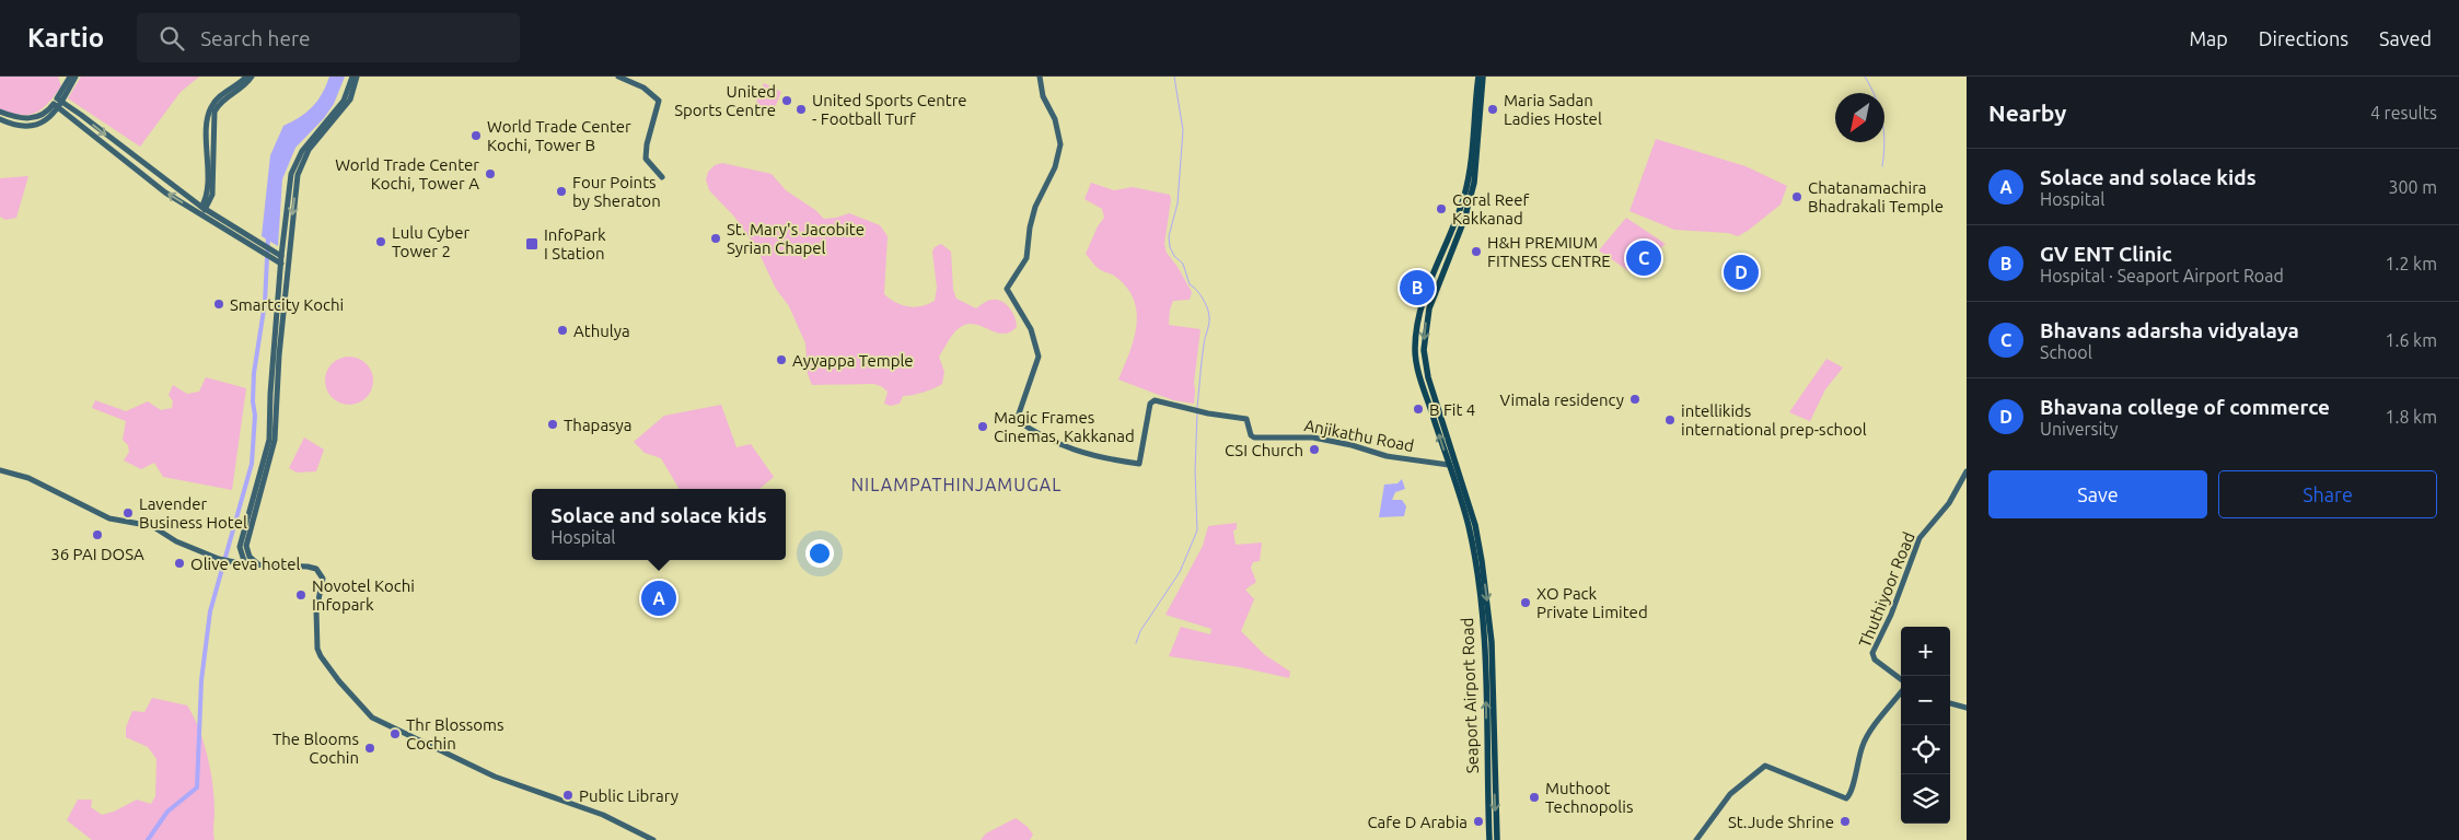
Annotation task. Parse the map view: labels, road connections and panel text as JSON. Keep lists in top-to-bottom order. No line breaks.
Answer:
{"streets":{"main road":["Seaport Airport Road"],"street":["Anjikathu Road","Thuthiyoor Road"]},"crossings":[["Anjikathu Road","Seaport Airport Road"]],"districts":["NILAMPATHINJAMUGAL"],"places":{"other":["United Sports Centre","United Sports Centre - Football Turf","Maria Sadan Ladies Hostel","World Trade Center Kochi, Tower B","World Trade Center Kochi, Tower A","Four Points by Sheraton","Chatanamachira Bhadrakali Temple","Coral Reef Kakkanad","St. Mary's Jacobite Syrian Chapel","Lulu Cyber Tower 2","H&H PREMIUM FITNESS CENTRE","Smartcity Kochi","Athulya","Ayyappa Temple","Vimala residency","B Fit 4","intellikids international prep-school","Thapasya","Magic Frames Cinemas, Kakkanad","CSI Church","Lavender Business Hotel","36 PAI DOSA","Olive eva hotel","Novotel Kochi Infopark","XO Pack Private Limited","Thr Blossoms Cochin","The Blooms Cochin","Public Library","Muthoot Technopolis","Cafe D Arabia","St.Jude Shrine"],"transit":["InfoPark I Station"]},"north":"bottom left","page":{"header":"Kartio","search":"Search here","nav":["Map","Directions","Saved"],"heading":["Nearby","4 results"],"list":[{"mark":"A","name":"Solace and solace kids","note":"Hospital","value":"300 m"},{"mark":"B","name":"GV ENT Clinic","note":"Hospital · Seaport Airport Road","value":"1.2 km"},{"mark":"C","name":"Bhavans adarsha vidyalaya","note":"School","value":"1.6 km"},{"mark":"D","name":"Bhavana college of commerce","note":"University","value":"1.8 km"}],"pins":["C","D","B","A"],"buttons":["Save","Share"],"popup":["Solace and solace kids","Hospital"],"map_buttons":["+","−"]}}
